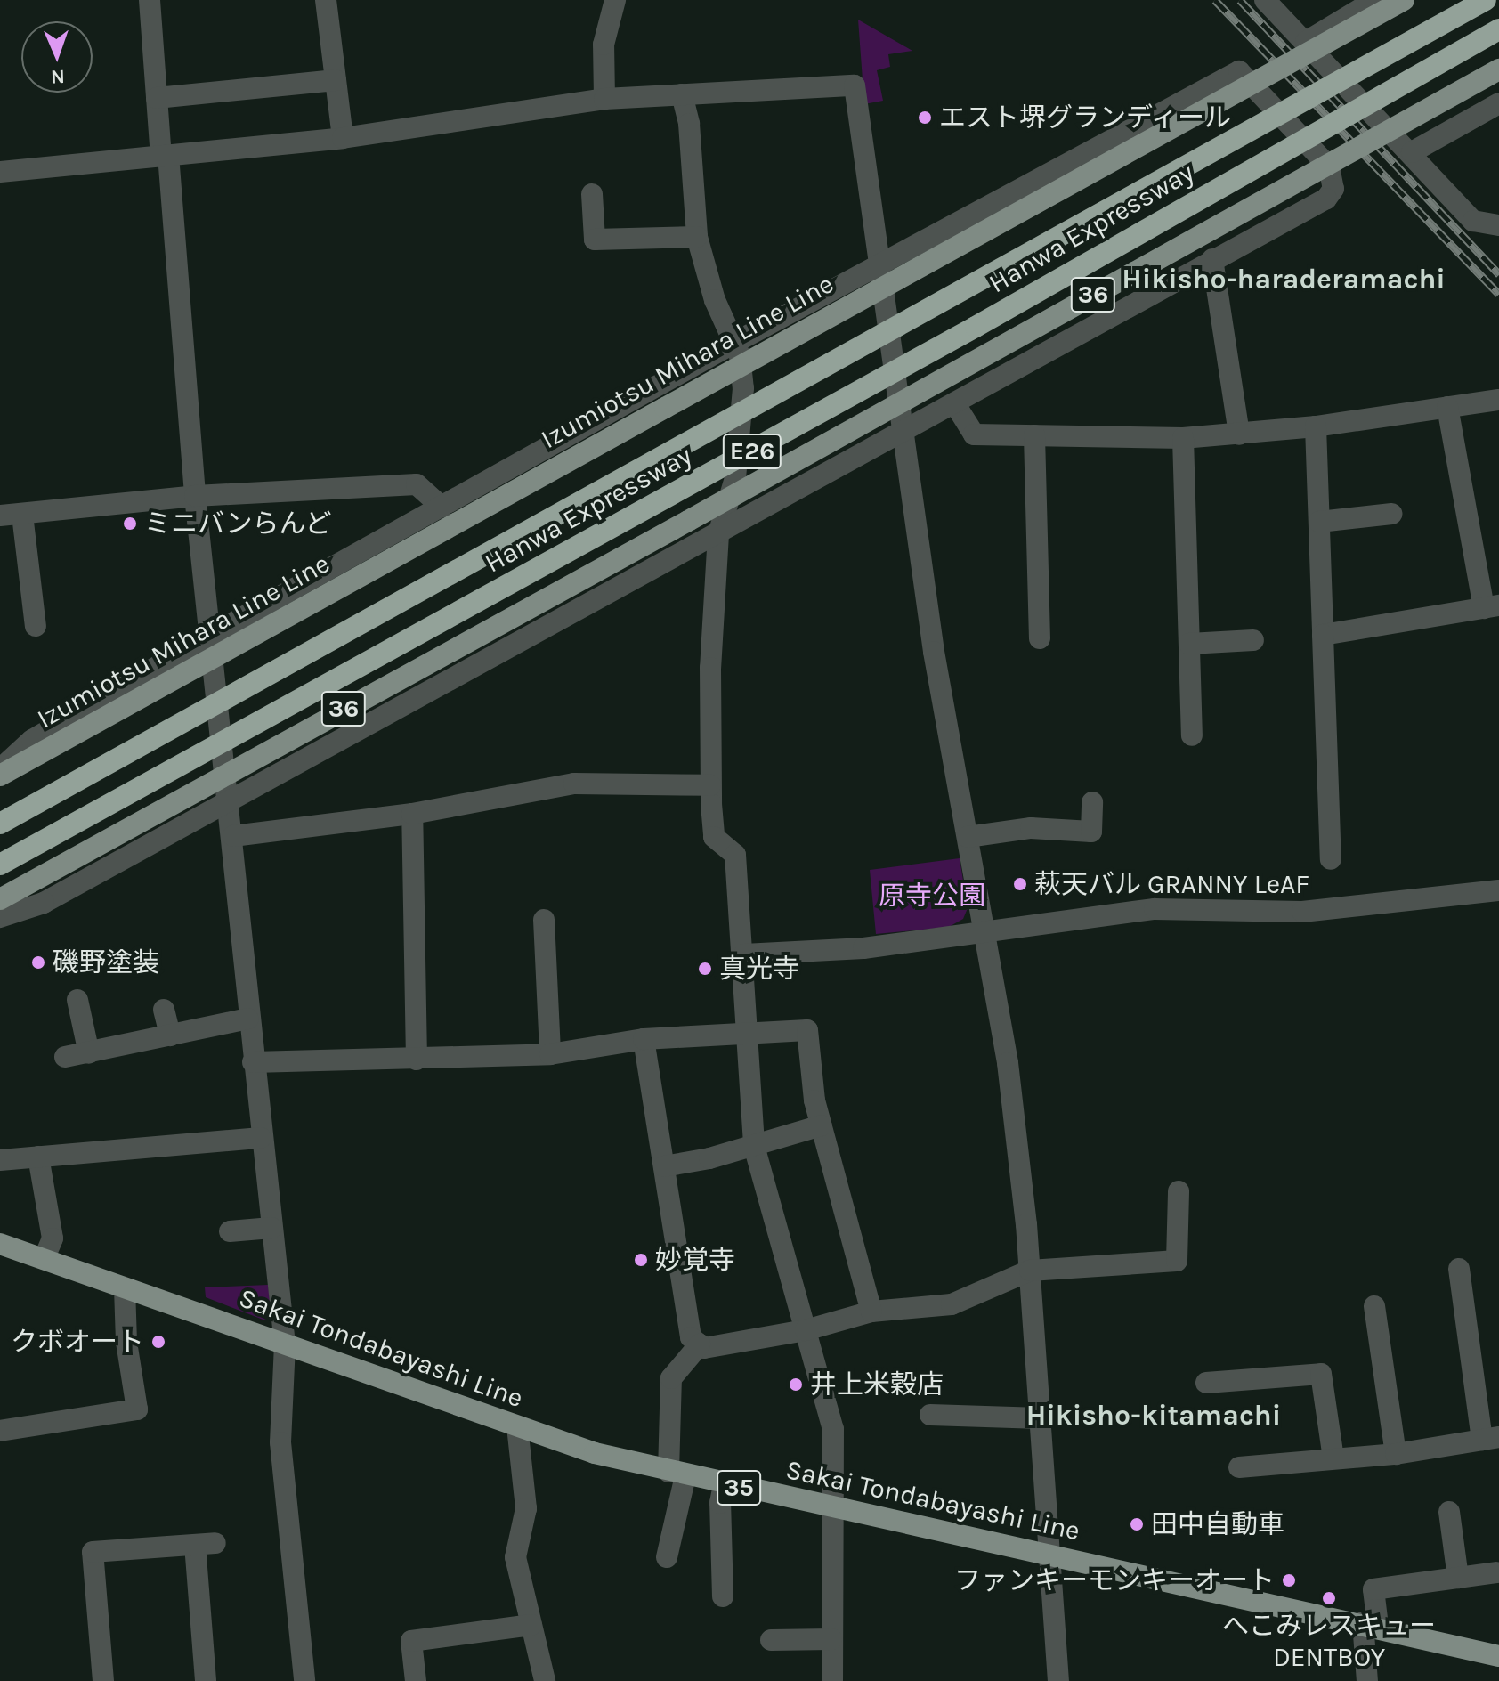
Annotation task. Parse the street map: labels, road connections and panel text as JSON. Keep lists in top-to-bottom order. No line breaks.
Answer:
{"streets":{"highway":["Hanwa Expressway","E26"],"main road":["36","Izumiotsu Mihara Line Line","Sakai Tondabayashi Line","35"]},"districts":["Hikisho-haraderamachi","Hikisho-kitamachi"],"parks":["原寺公園"],"places":["エスト堺グランディール","ミニバンらんど","萩天バル GRANNY LeAF","磯野塗装","真光寺","妙覚寺","クボオート","井上米穀店","田中自動車","ファンキーモンキーオート","へこみレスキュー DENTBOY"],"north":"bottom"}
